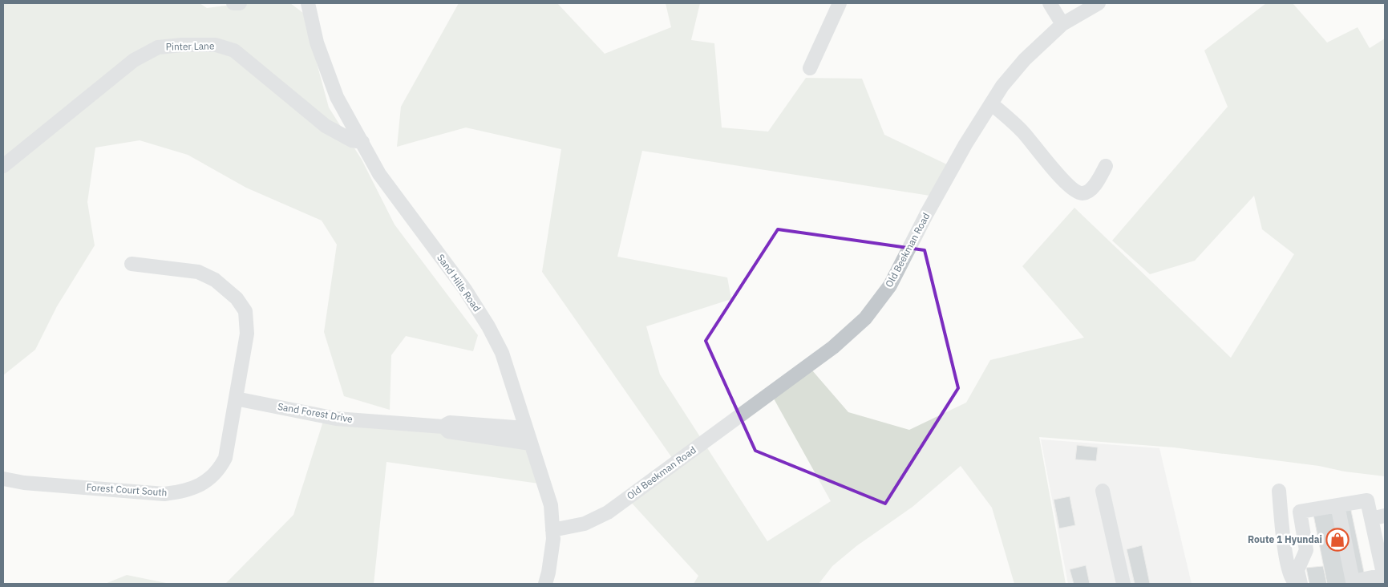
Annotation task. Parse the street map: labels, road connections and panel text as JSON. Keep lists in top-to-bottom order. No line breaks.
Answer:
{"streets":{"street":["Pinter Lane","Old Beekman Road","Sand Hills Road","Sand Forest Drive","Forest Court South"]},"crossings":[["Pinter Lane","Sand Hills Road"],["Old Beekman Road","Sand Hills Road"],["Sand Hills Road","Sand Forest Drive"],["Sand Forest Drive","Forest Court South"]],"places":{"shop":["Route 1 Hyundai"]}}
